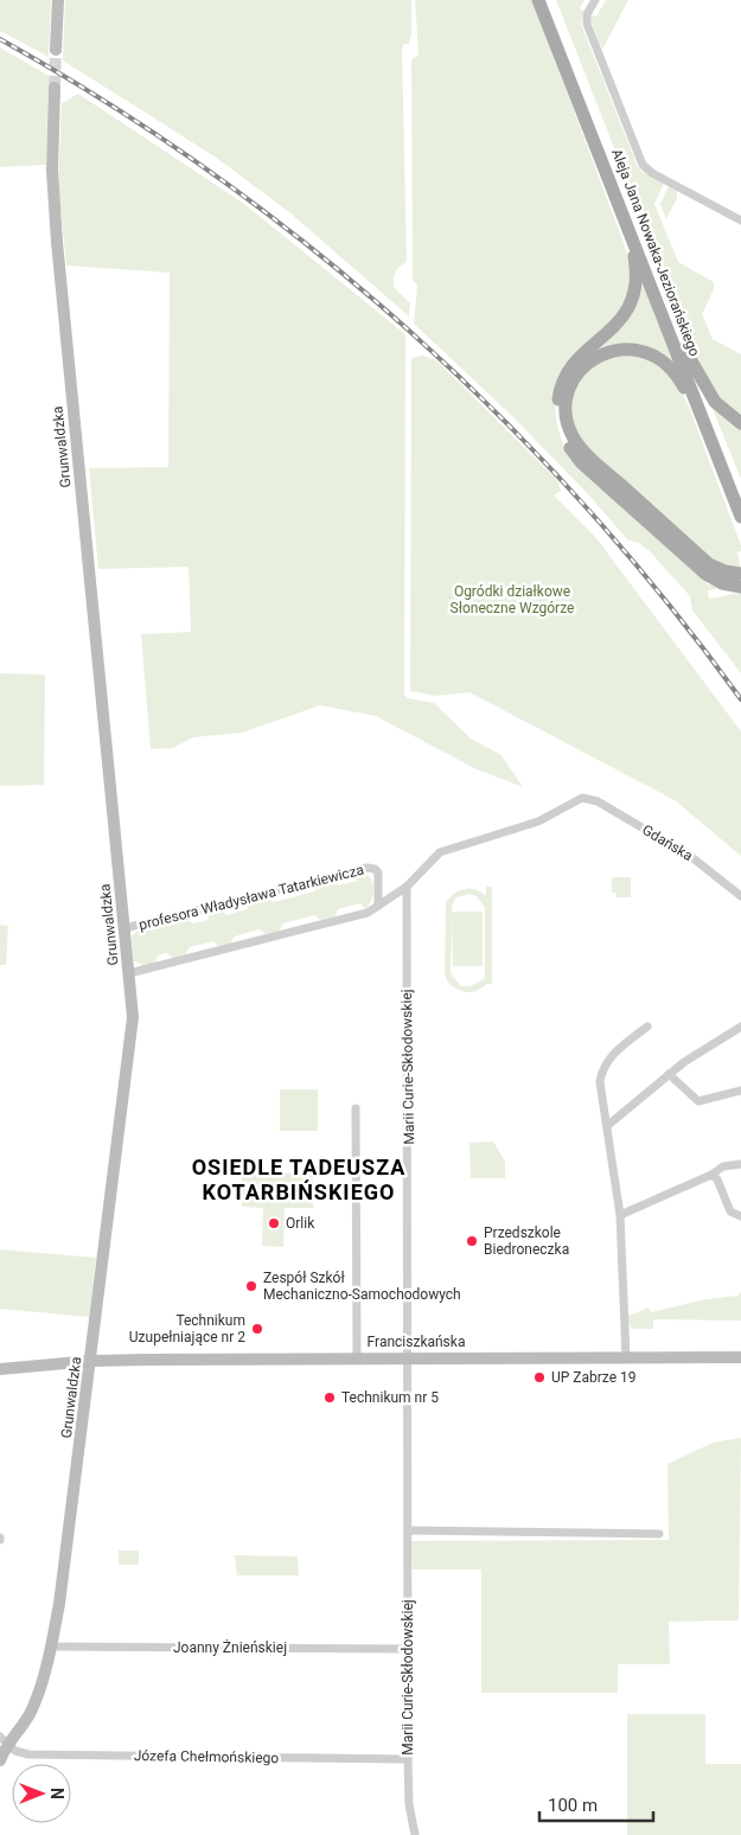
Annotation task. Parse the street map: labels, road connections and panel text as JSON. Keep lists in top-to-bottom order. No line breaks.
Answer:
{"streets":{"main road":["Aleja Jana Nowaka-Jeziorańskiego"],"street":["Grunwaldzka","Gdańska","profesora Władysława Tatarkiewicza","Marii Curie-Skłodowskiej","Franciszkańska","Joanny Żnieńskiej","Józefa Chełmońskiego"]},"crossings":[["Grunwaldzka","profesora Władysława Tatarkiewicza"],["Grunwaldzka","Franciszkańska"],["Grunwaldzka","Joanny Żnieńskiej"],["Grunwaldzka","Józefa Chełmońskiego"],["Gdańska","Marii Curie-Skłodowskiej"],["Marii Curie-Skłodowskiej","Franciszkańska"],["Marii Curie-Skłodowskiej","Joanny Żnieńskiej"],["Marii Curie-Skłodowskiej","Józefa Chełmońskiego"]],"districts":["OSIEDLE TADEUSZA KOTARBIŃSKIEGO"],"parks":["Ogródki działkowe Słoneczne Wzgórze"],"places":["Orlik","Przedszkole Biedroneczka","Zespół Szkół Mechaniczno-Samochodowych","Technikum Uzupełniające nr 2","UP Zabrze 19","Technikum nr 5"],"scale_bar":"100 m","north":"right"}
